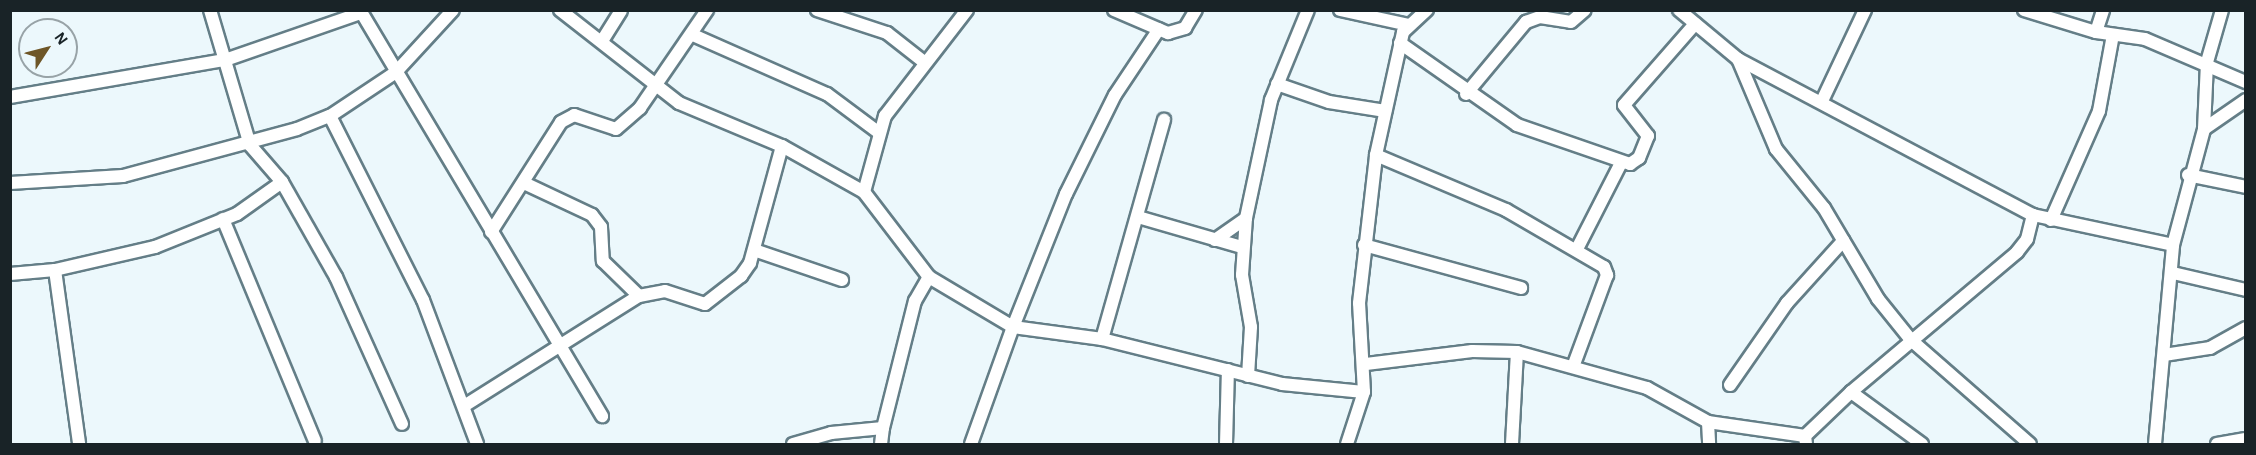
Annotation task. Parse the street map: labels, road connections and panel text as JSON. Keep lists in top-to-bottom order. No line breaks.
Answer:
{"north":"top right"}
